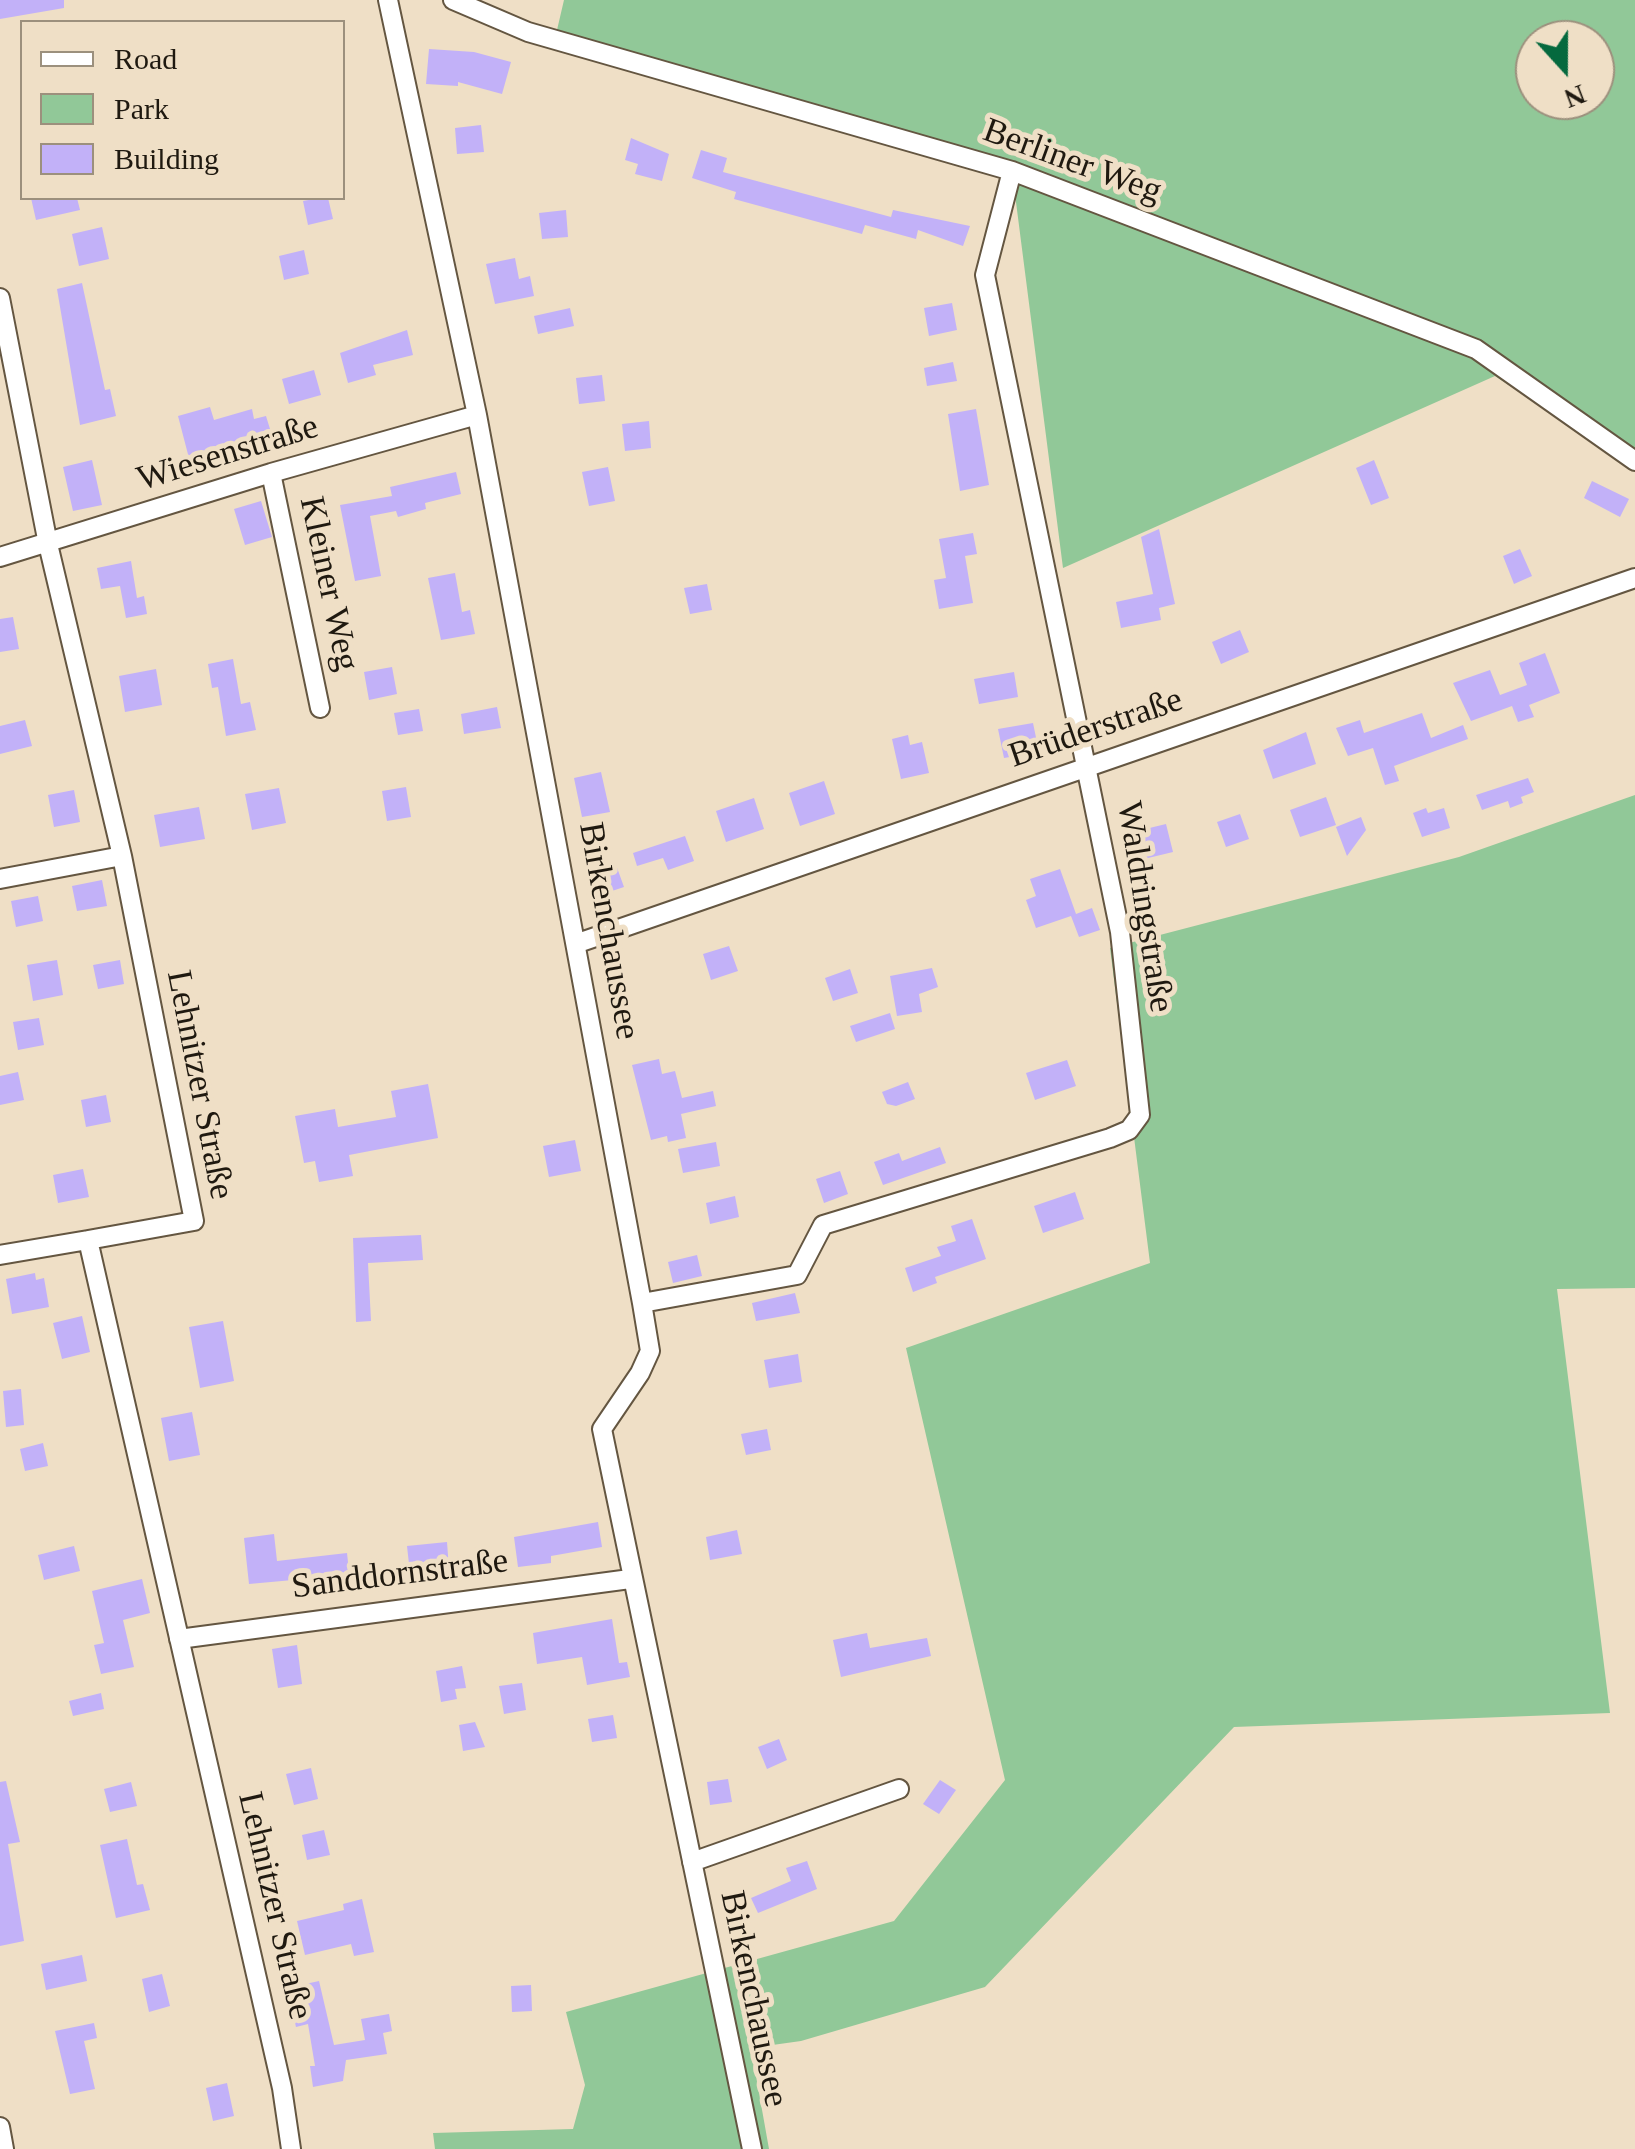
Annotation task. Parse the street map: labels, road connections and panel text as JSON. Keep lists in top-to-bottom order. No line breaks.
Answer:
{"streets":{"street":["Berliner Weg","Wiesenstraße","Kleiner Weg","Brüderstraße","Waldringstraße","Birkenchaussee","Lehnitzer Straße","Sanddornstraße"]},"crossings":[["Berliner Weg","Waldringstraße"],["Wiesenstraße","Kleiner Weg"],["Wiesenstraße","Birkenchaussee"],["Wiesenstraße","Lehnitzer Straße"],["Brüderstraße","Waldringstraße"],["Brüderstraße","Birkenchaussee"],["Waldringstraße","Birkenchaussee"],["Birkenchaussee","Sanddornstraße"],["Lehnitzer Straße","Sanddornstraße"]],"legend":["Road","Park","Building"],"north":"bottom"}
